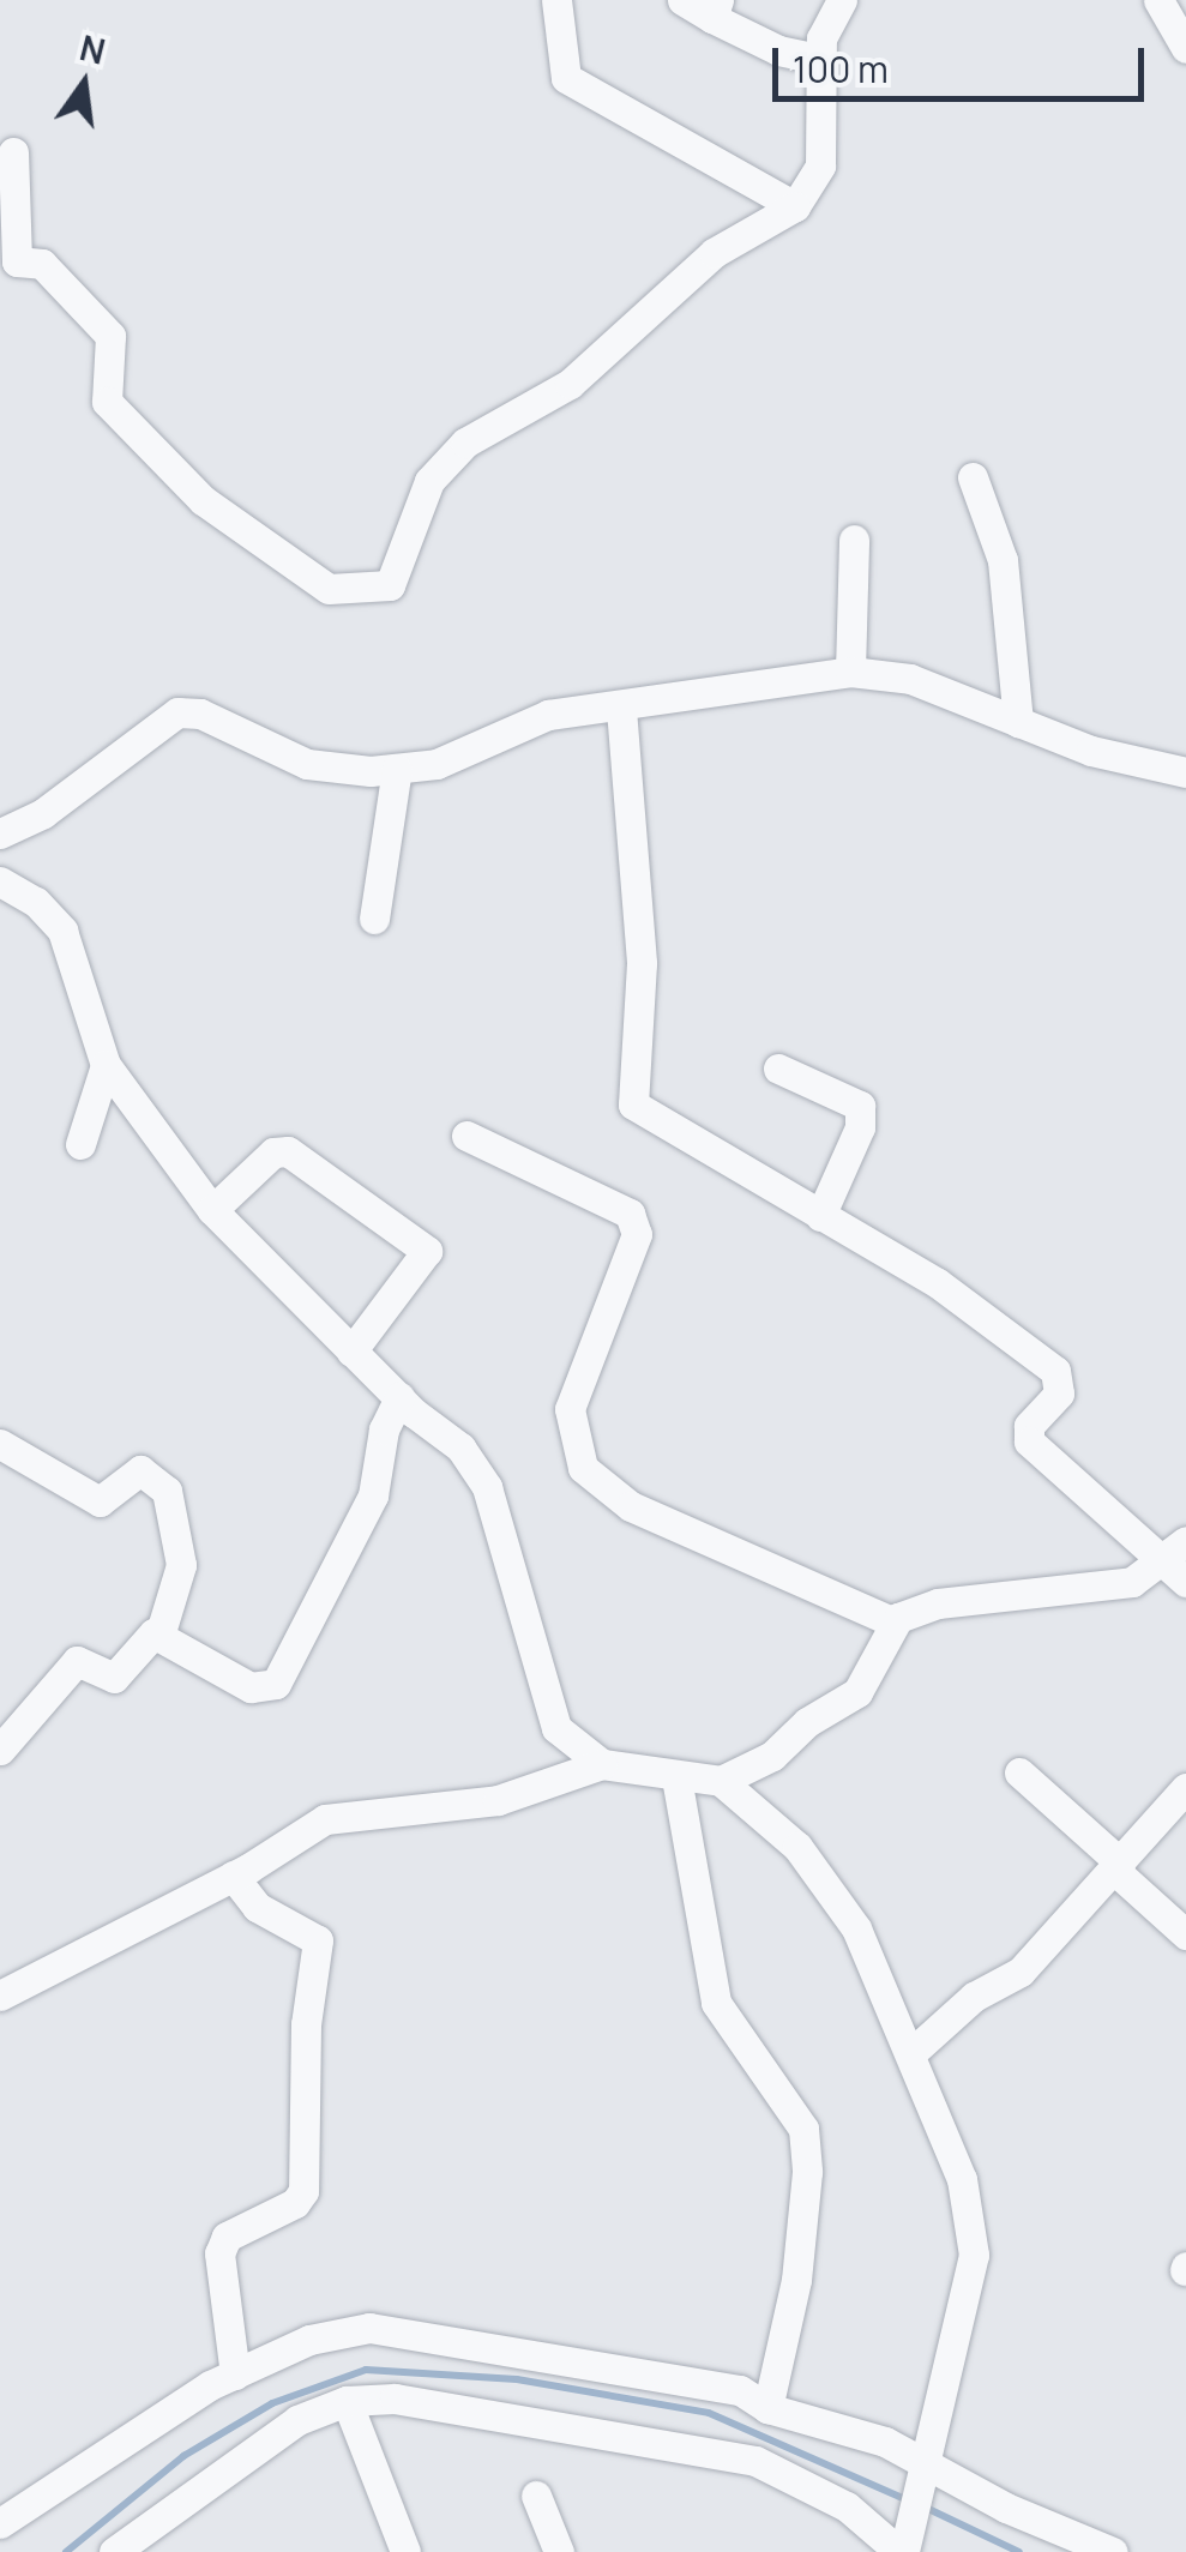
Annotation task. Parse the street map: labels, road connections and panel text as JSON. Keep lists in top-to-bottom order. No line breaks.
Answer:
{"scale_bar":"100 m","north":"top"}
